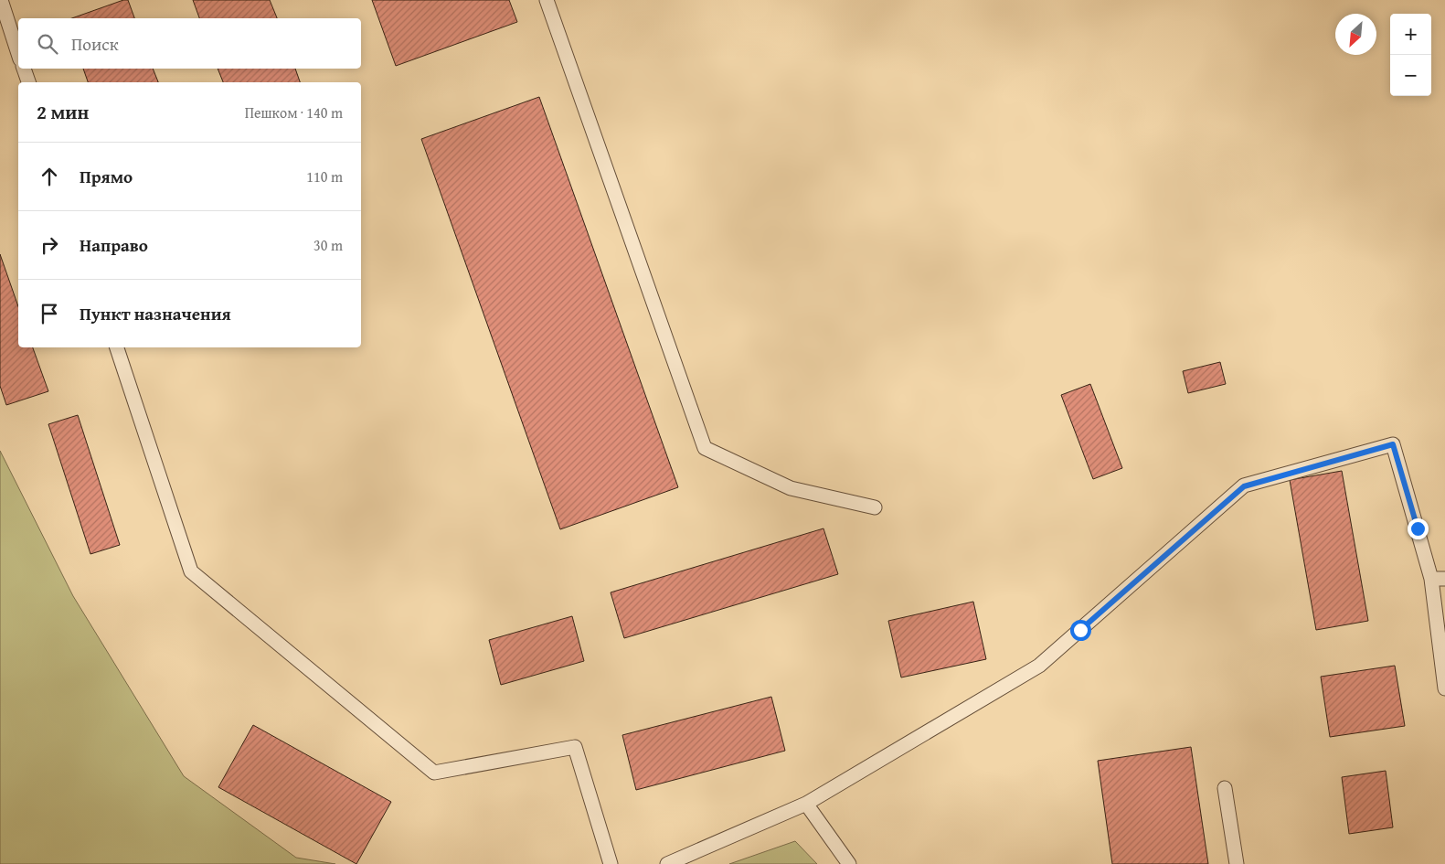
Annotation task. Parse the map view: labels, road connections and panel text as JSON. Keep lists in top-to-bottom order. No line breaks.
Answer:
{"north":"bottom left","page":{"map_buttons":["+","−"],"search":"Поиск","heading":["2 мин","Пешком · 140 m"],"list":[["Прямо","110 m"],["Направо","30 m"],"Пункт назначения"]}}
